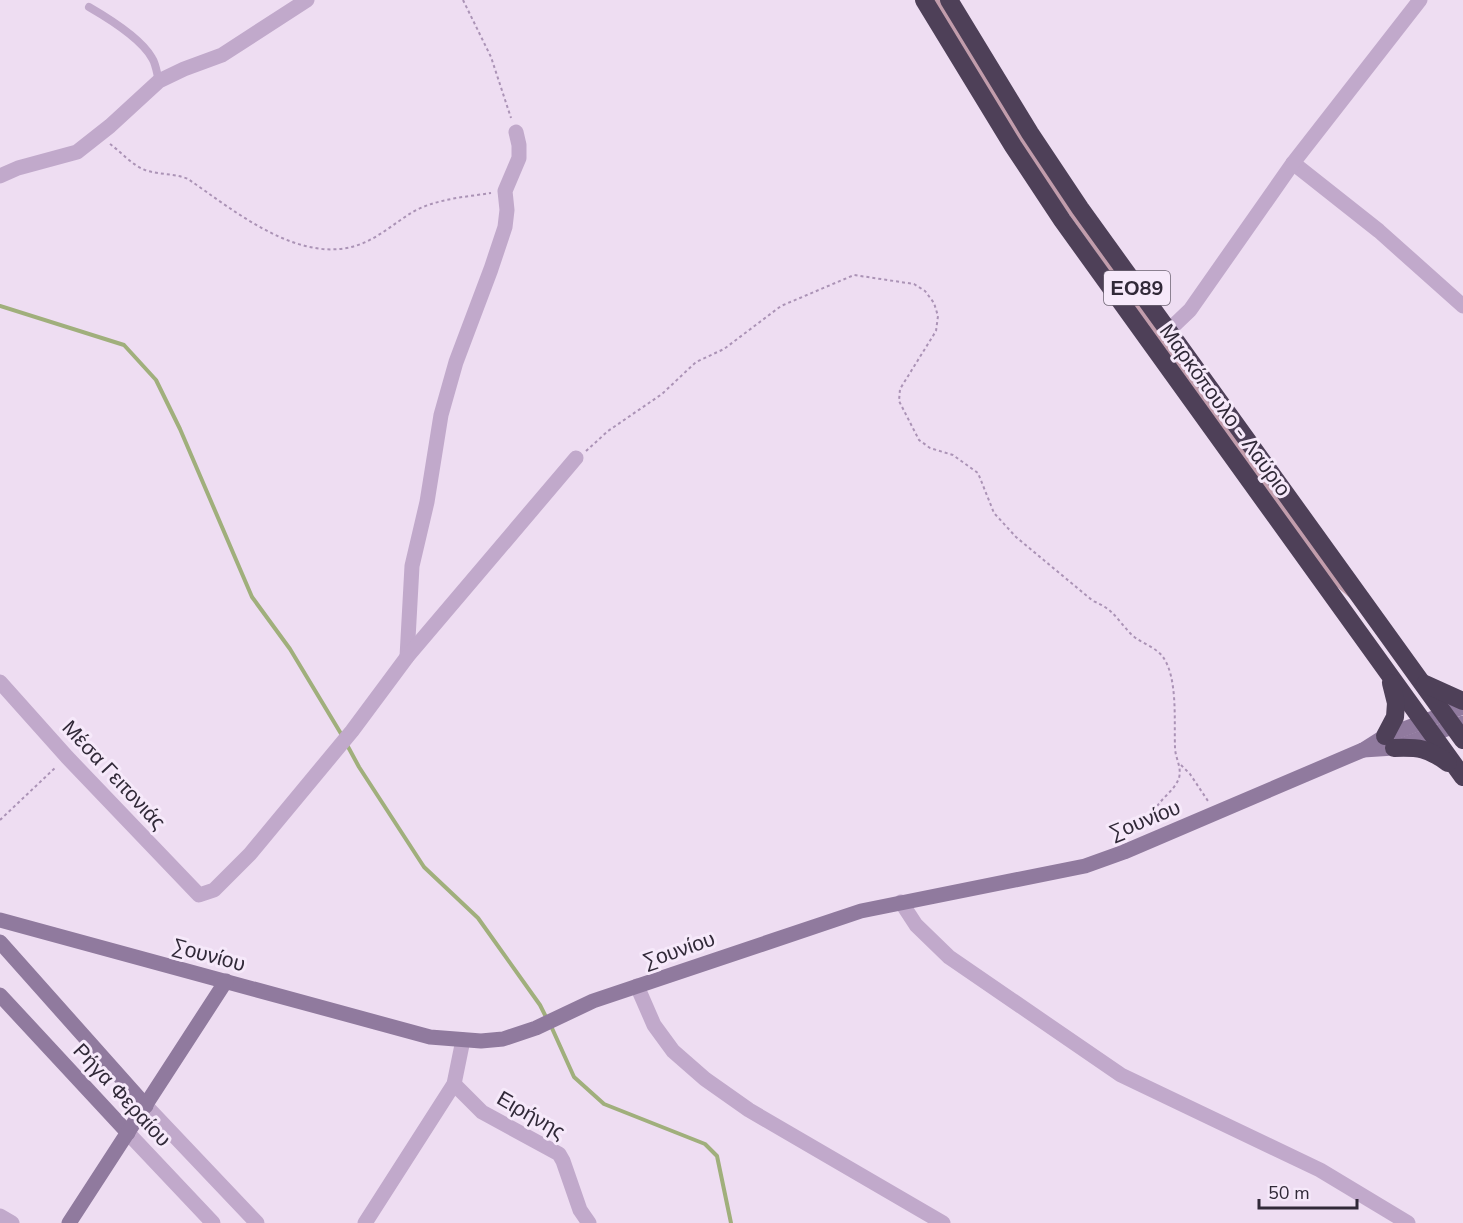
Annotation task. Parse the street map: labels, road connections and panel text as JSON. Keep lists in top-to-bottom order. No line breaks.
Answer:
{"streets":{"highway":["ΕΟ89","Μαρκόπουλο - Λαύριο"],"main road":["Σουνίου","Ρήγα Φεραίου"],"street":["Μέσα Γειτονιάς","Ειρήνης"]},"crossings":[["Μαρκόπουλο - Λαύριο","Σουνίου"]],"scale_bar":"50 m"}
